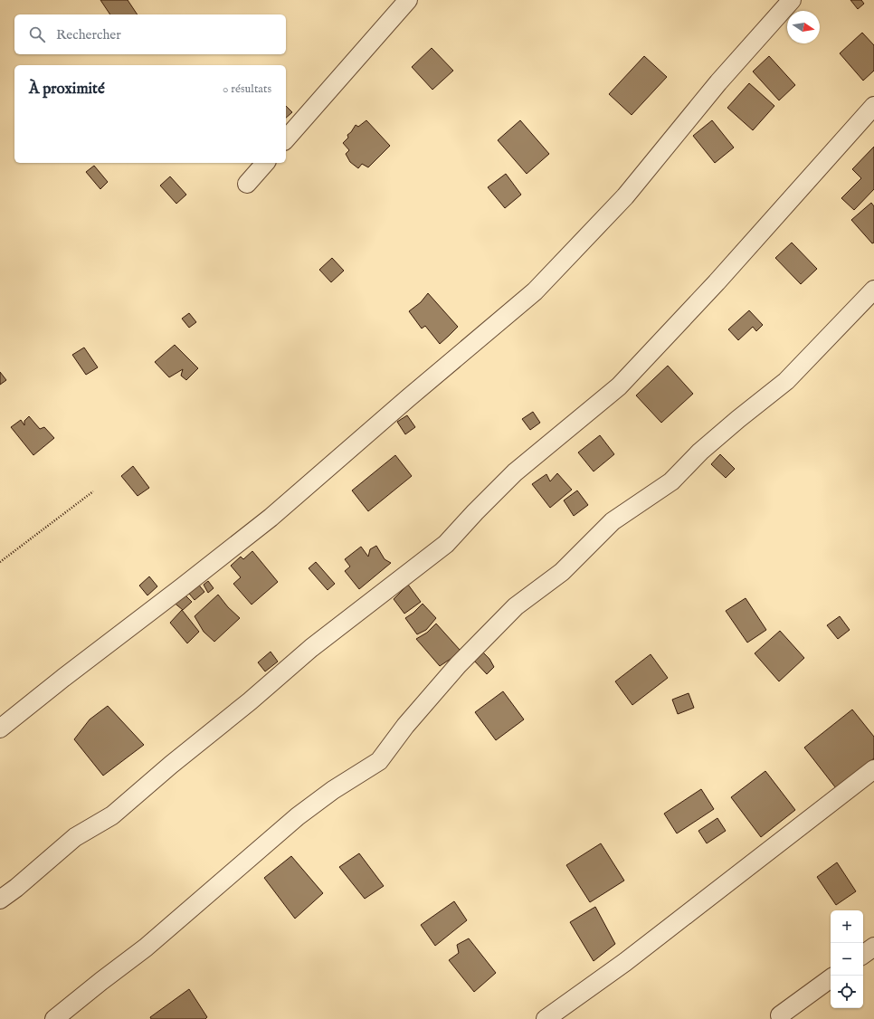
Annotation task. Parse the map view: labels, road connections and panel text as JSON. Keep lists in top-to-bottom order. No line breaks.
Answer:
{"north":"right","page":{"search":"Rechercher","heading":["À proximité","0 résultats"],"map_buttons":["+","−"]}}
